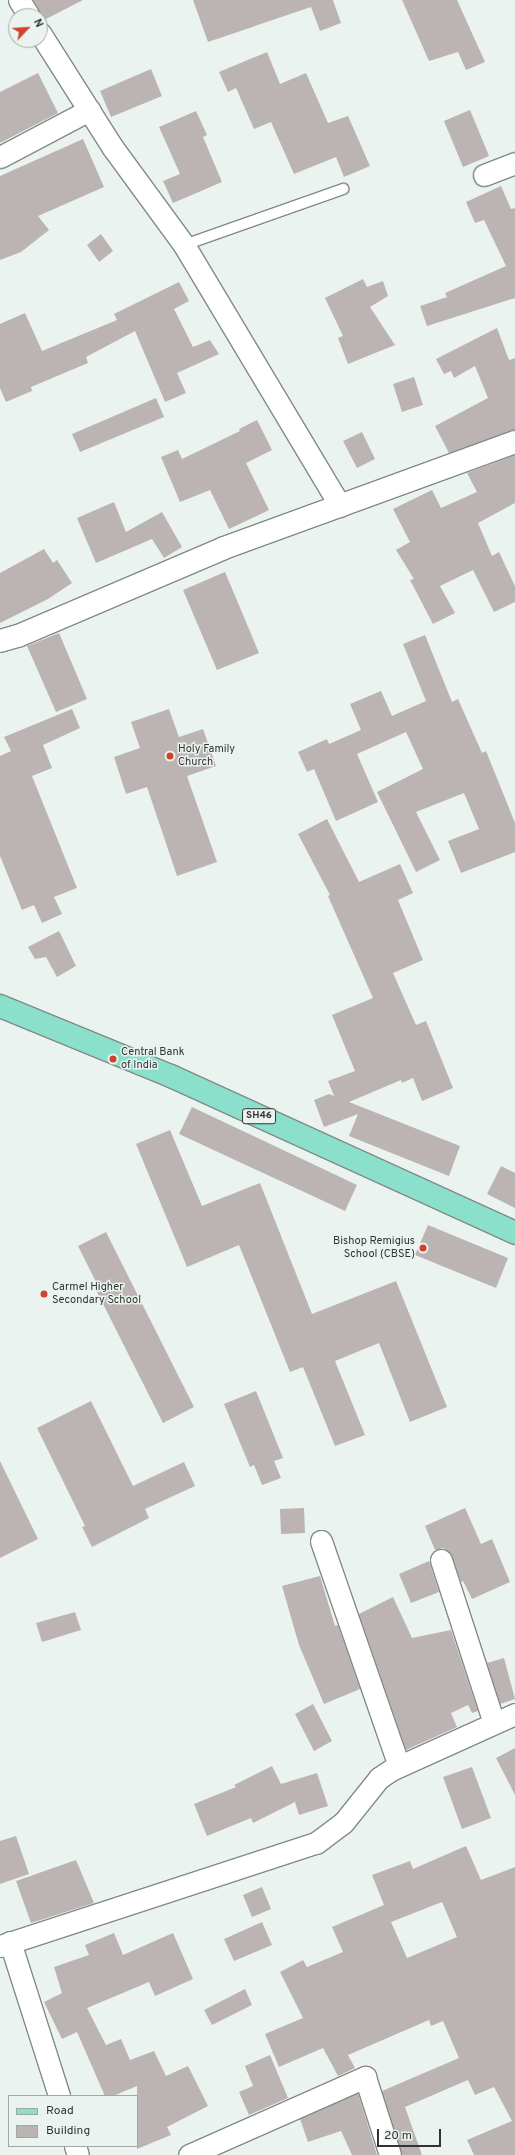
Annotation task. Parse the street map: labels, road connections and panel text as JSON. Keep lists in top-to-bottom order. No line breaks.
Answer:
{"streets":{"main road":["SH46"]},"places":["Holy Family Church","Central Bank of India","Bishop Remigius School (CBSE)","Carmel Higher Secondary School"],"legend":["Road","Building"],"scale_bar":"20 m","north":"top right"}
